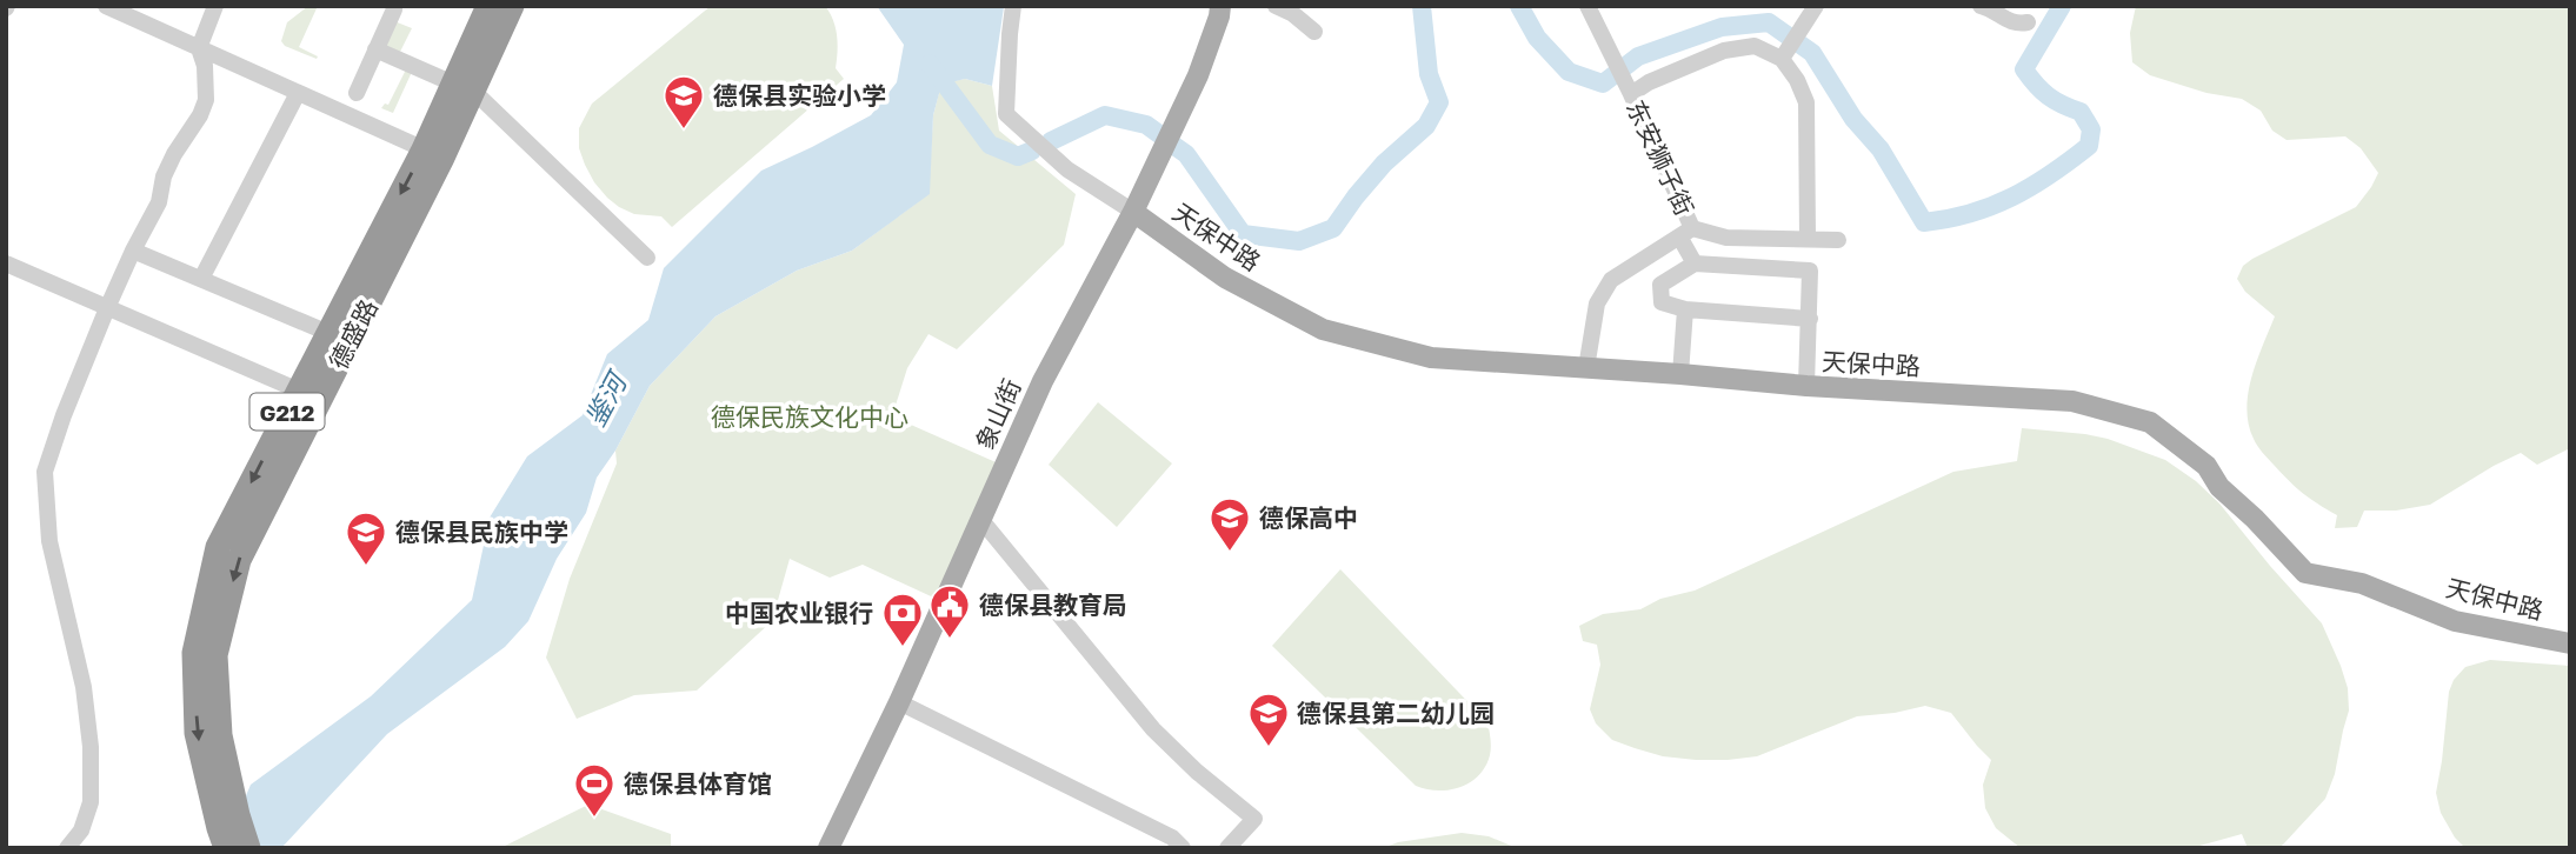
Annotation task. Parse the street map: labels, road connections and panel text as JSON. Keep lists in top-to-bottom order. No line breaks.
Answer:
{"streets":{"highway":["德盛路","G212"],"main road":["天保中路","象山街"],"street":["东安狮子街"]},"crossings":[["东安狮子街","天保中路"],["天保中路","象山街"],["德盛路","G212"]],"water":["鉴河"],"parks":["德保民族文化中心"],"places":{"school or university":["德保县实验小学","德保高中","德保县民族中学","德保县第二幼儿园"],"public building":["德保县教育局"],"bank":["中国农业银行"],"sports":["德保县体育馆"]}}
